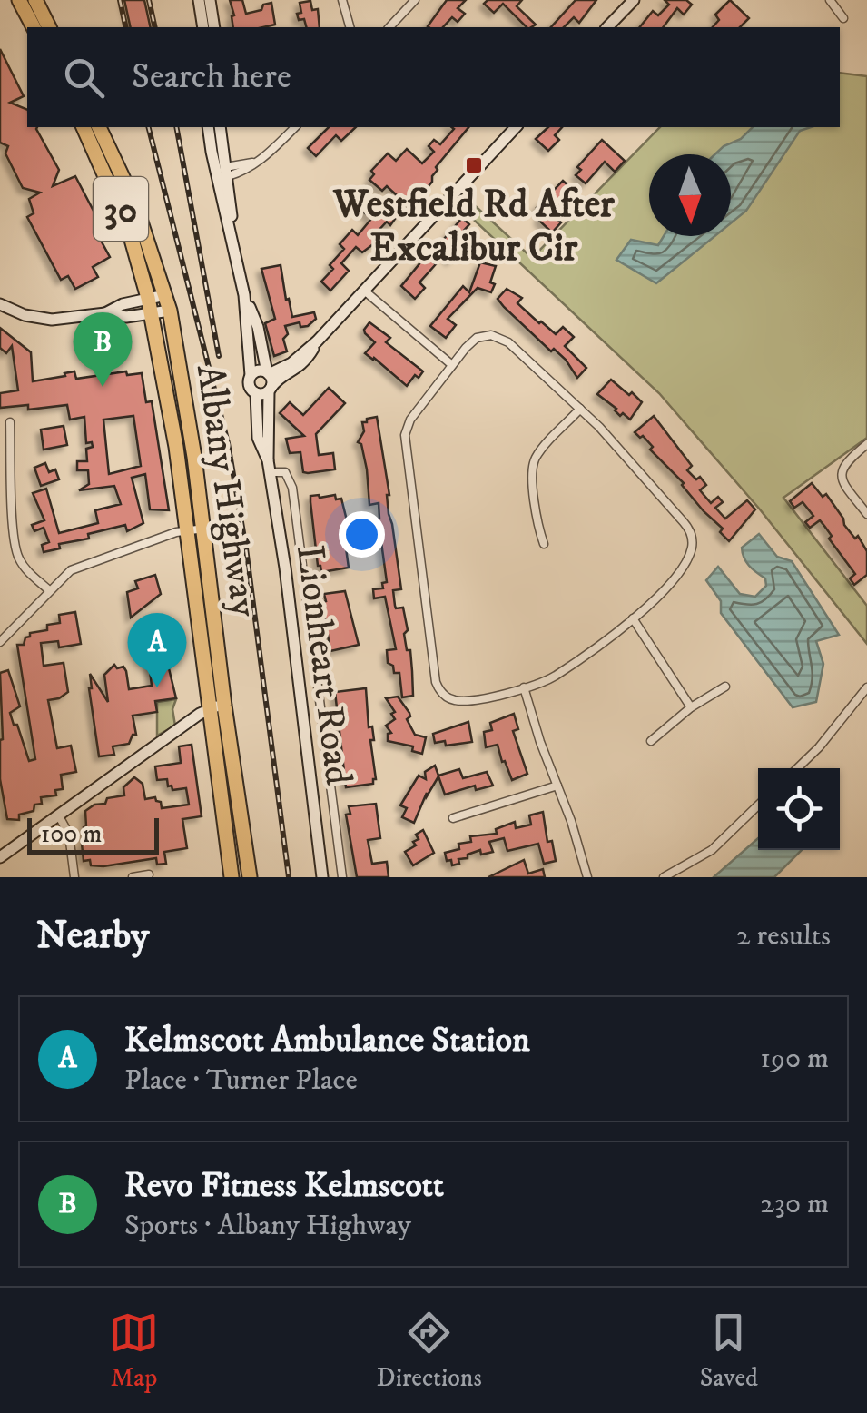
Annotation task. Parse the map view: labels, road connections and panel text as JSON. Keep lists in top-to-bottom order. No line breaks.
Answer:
{"streets":{"highway":["30","Albany Highway"],"main road":["Lionheart Road"]},"places":{"transit":["Westfield Rd After Excalibur Cir"]},"scale_bar":"100 m","north":"bottom","page":{"search":"Search here","pins":["B","A"],"scale":"100 m","heading":["Nearby","2 results"],"list":[{"mark":"A","name":"Kelmscott Ambulance Station","note":"Place · Turner Place","value":"190 m"},{"mark":"B","name":"Revo Fitness Kelmscott","note":"Sports · Albany Highway","value":"230 m"}],"nav":["Map","Directions","Saved"]}}
